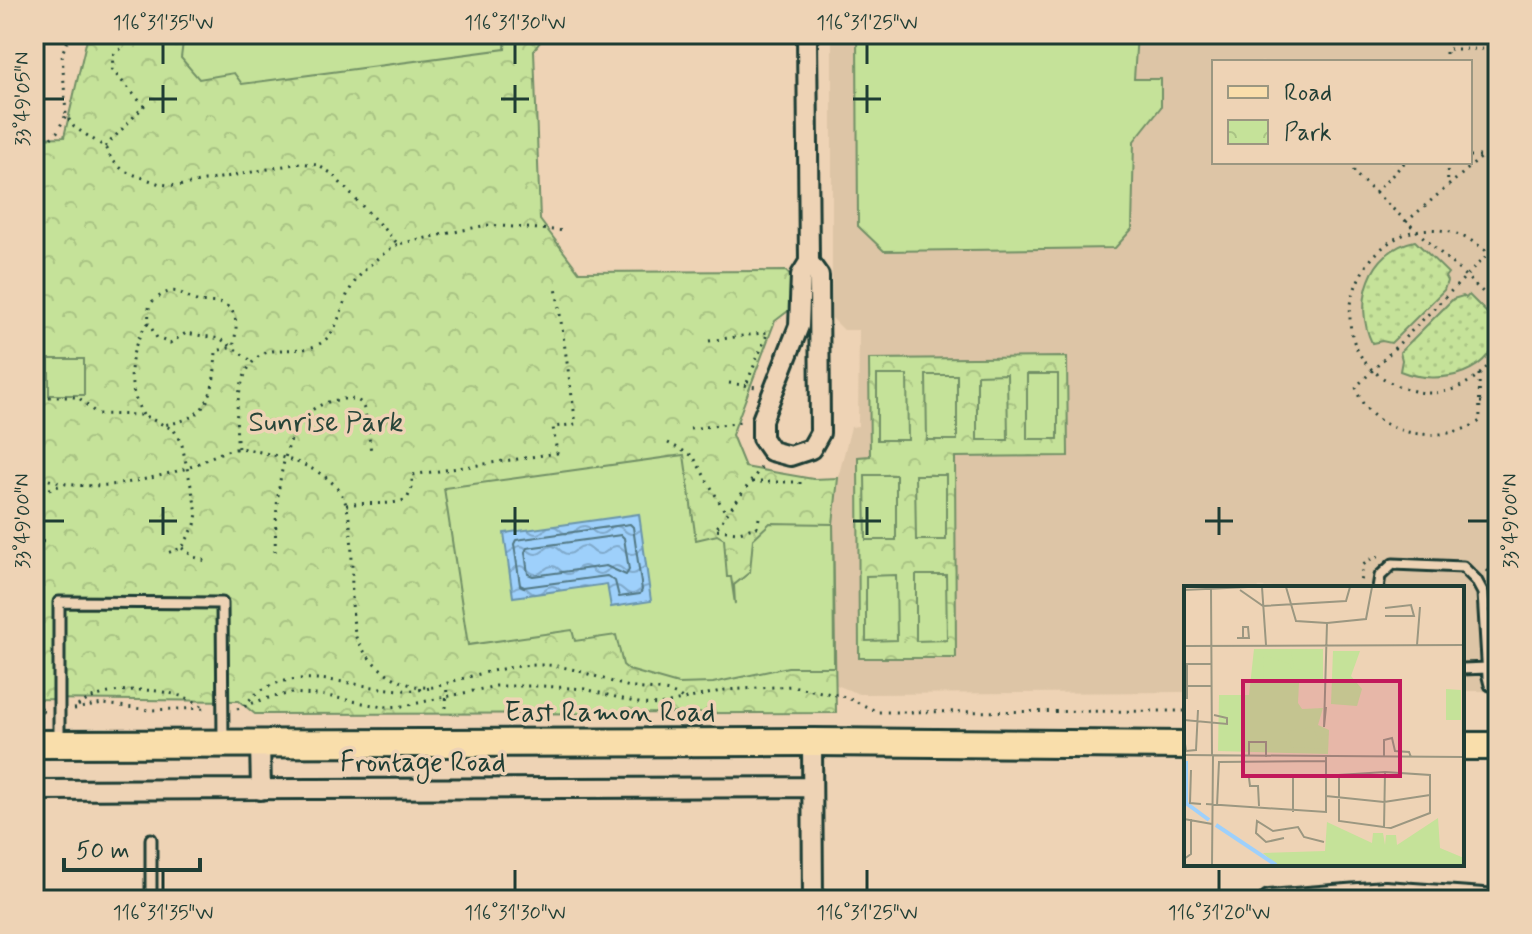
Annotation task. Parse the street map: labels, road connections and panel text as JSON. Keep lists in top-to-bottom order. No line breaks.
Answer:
{"streets":{"main road":["East Ramon Road"],"street":["Frontage Road"]},"parks":["Sunrise Park"],"legend":["Road","Park"],"scale_bar":"50 m","coordinates":["116°31'35\"W","116°31'30\"W","116°31'25\"W","33°49'05\"N","33°49'00\"N","116°31'20\"W"]}
